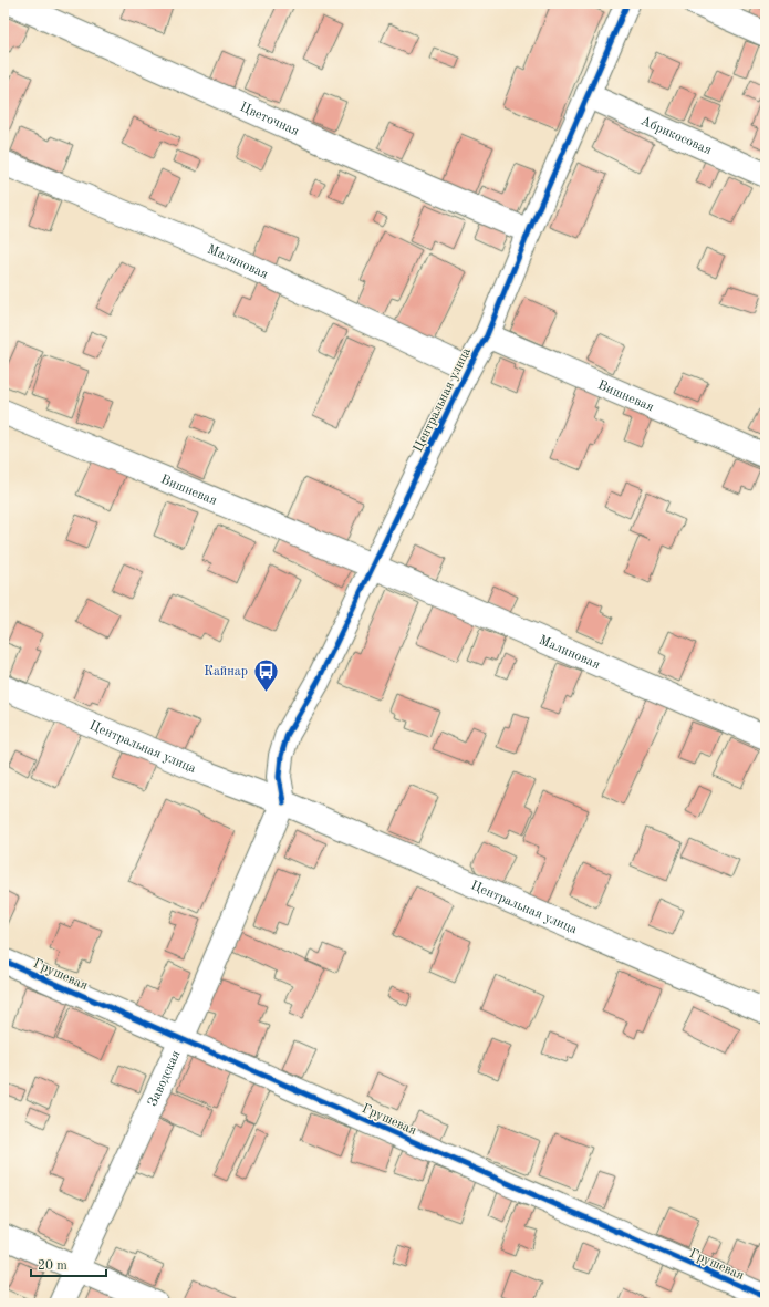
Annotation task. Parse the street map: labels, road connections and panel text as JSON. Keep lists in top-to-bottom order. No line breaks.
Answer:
{"streets":{"street":["Цветочная","Абрикосовая","Малиновая","Вишневая","Центральная улица","Грушевая","Заводская"]},"crossings":[["Цветочная","Центральная улица"],["Абрикосовая","Центральная улица"],["Малиновая","Вишневая"],["Малиновая","Центральная улица"],["Вишневая","Центральная улица"],["Центральная улица","Заводская"],["Грушевая","Заводская"]],"places":{"bus stop":["Кайнар"]},"scale_bar":"20 m"}
